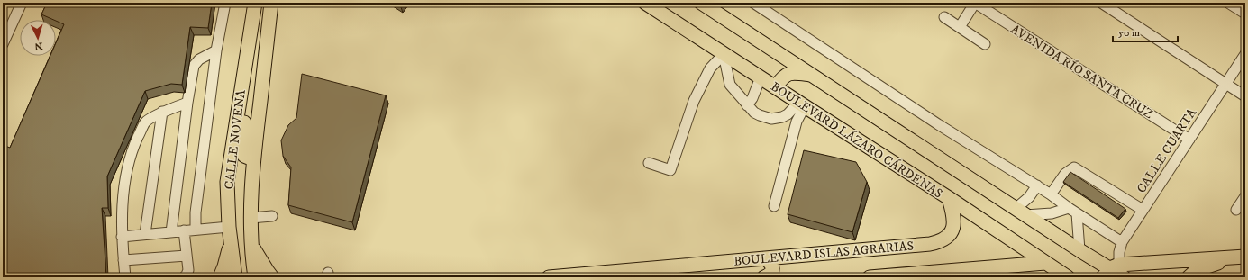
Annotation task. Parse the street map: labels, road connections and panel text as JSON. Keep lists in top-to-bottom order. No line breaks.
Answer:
{"streets":{"main road":["CALLE NOVENA","BOULEVARD LÁZARO CÁRDENAS","BOULEVARD ISLAS AGRARIAS"],"street":["AVENIDA RÍO SANTA CRUZ","CALLE CUARTA"]},"crossings":[["AVENIDA RÍO SANTA CRUZ","CALLE CUARTA"],["BOULEVARD LÁZARO CÁRDENAS","BOULEVARD ISLAS AGRARIAS"]],"scale_bar":"50 m","north":"bottom"}
